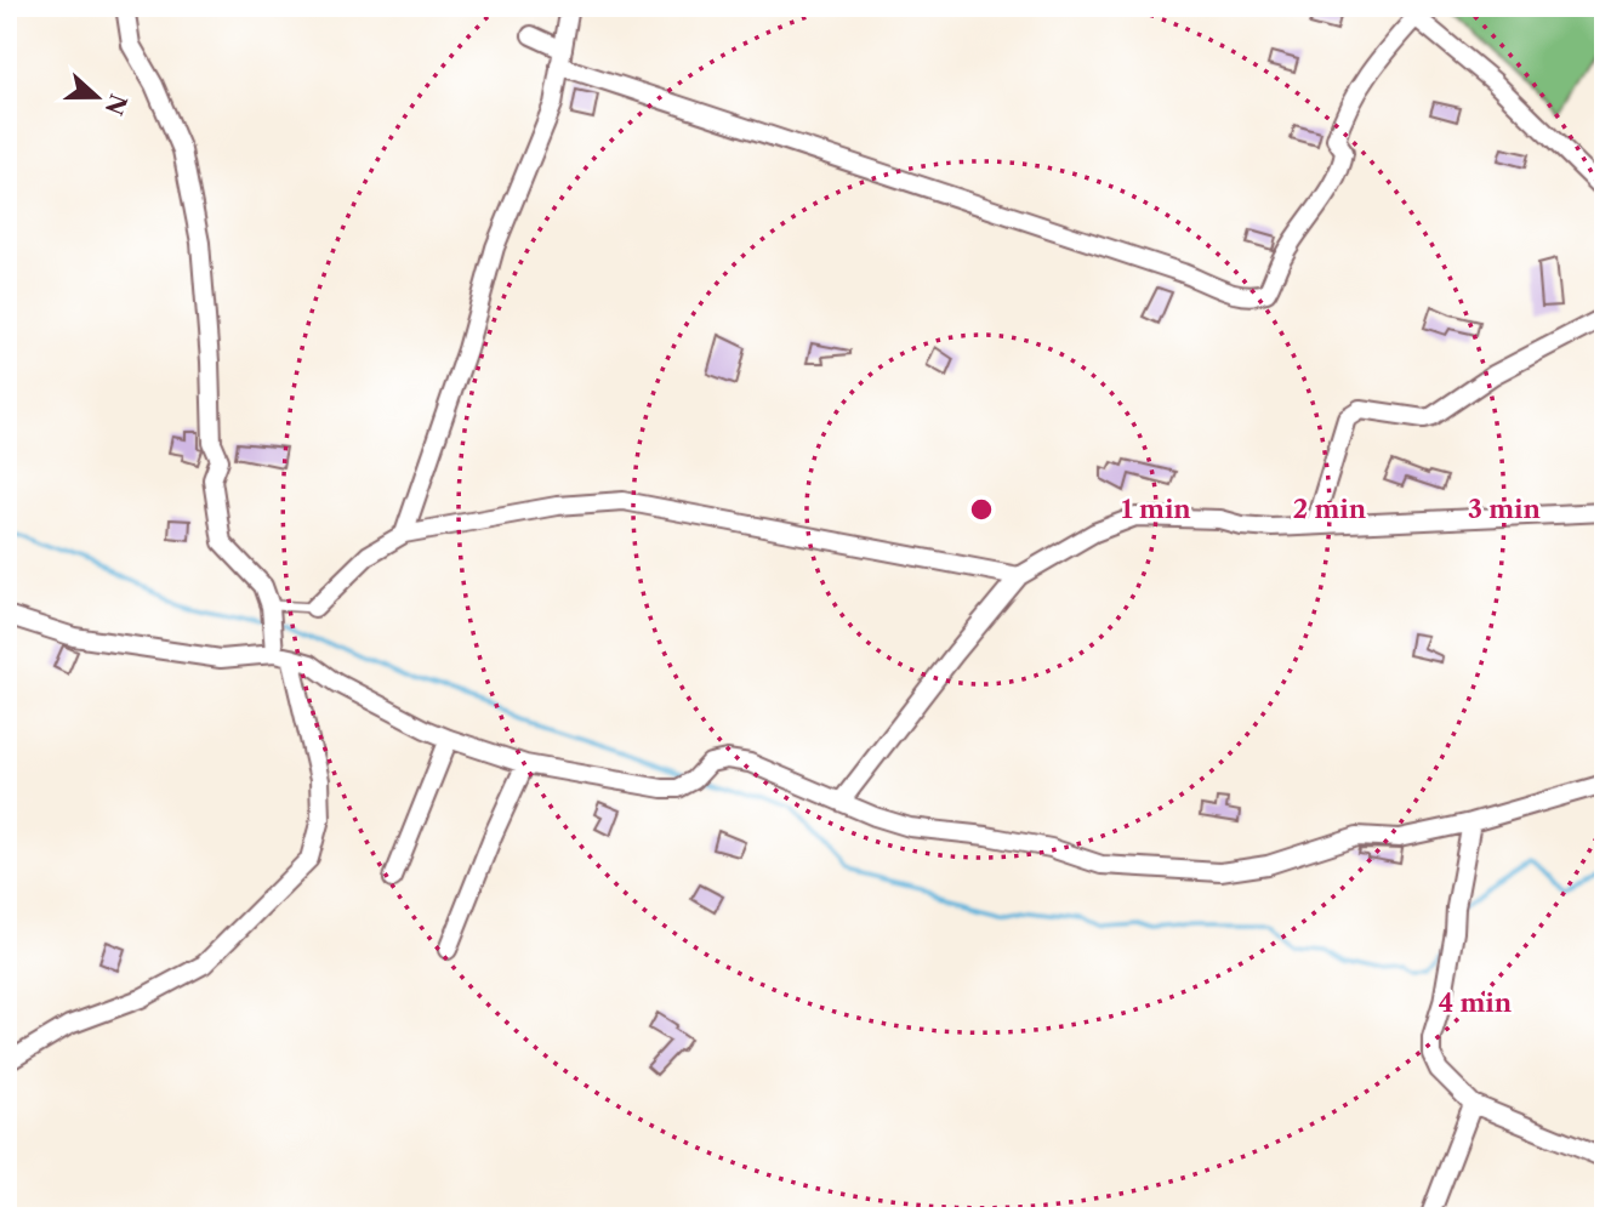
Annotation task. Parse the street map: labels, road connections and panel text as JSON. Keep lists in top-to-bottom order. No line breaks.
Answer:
{"north":"right","rings":["1 min","2 min","3 min","4 min"]}
